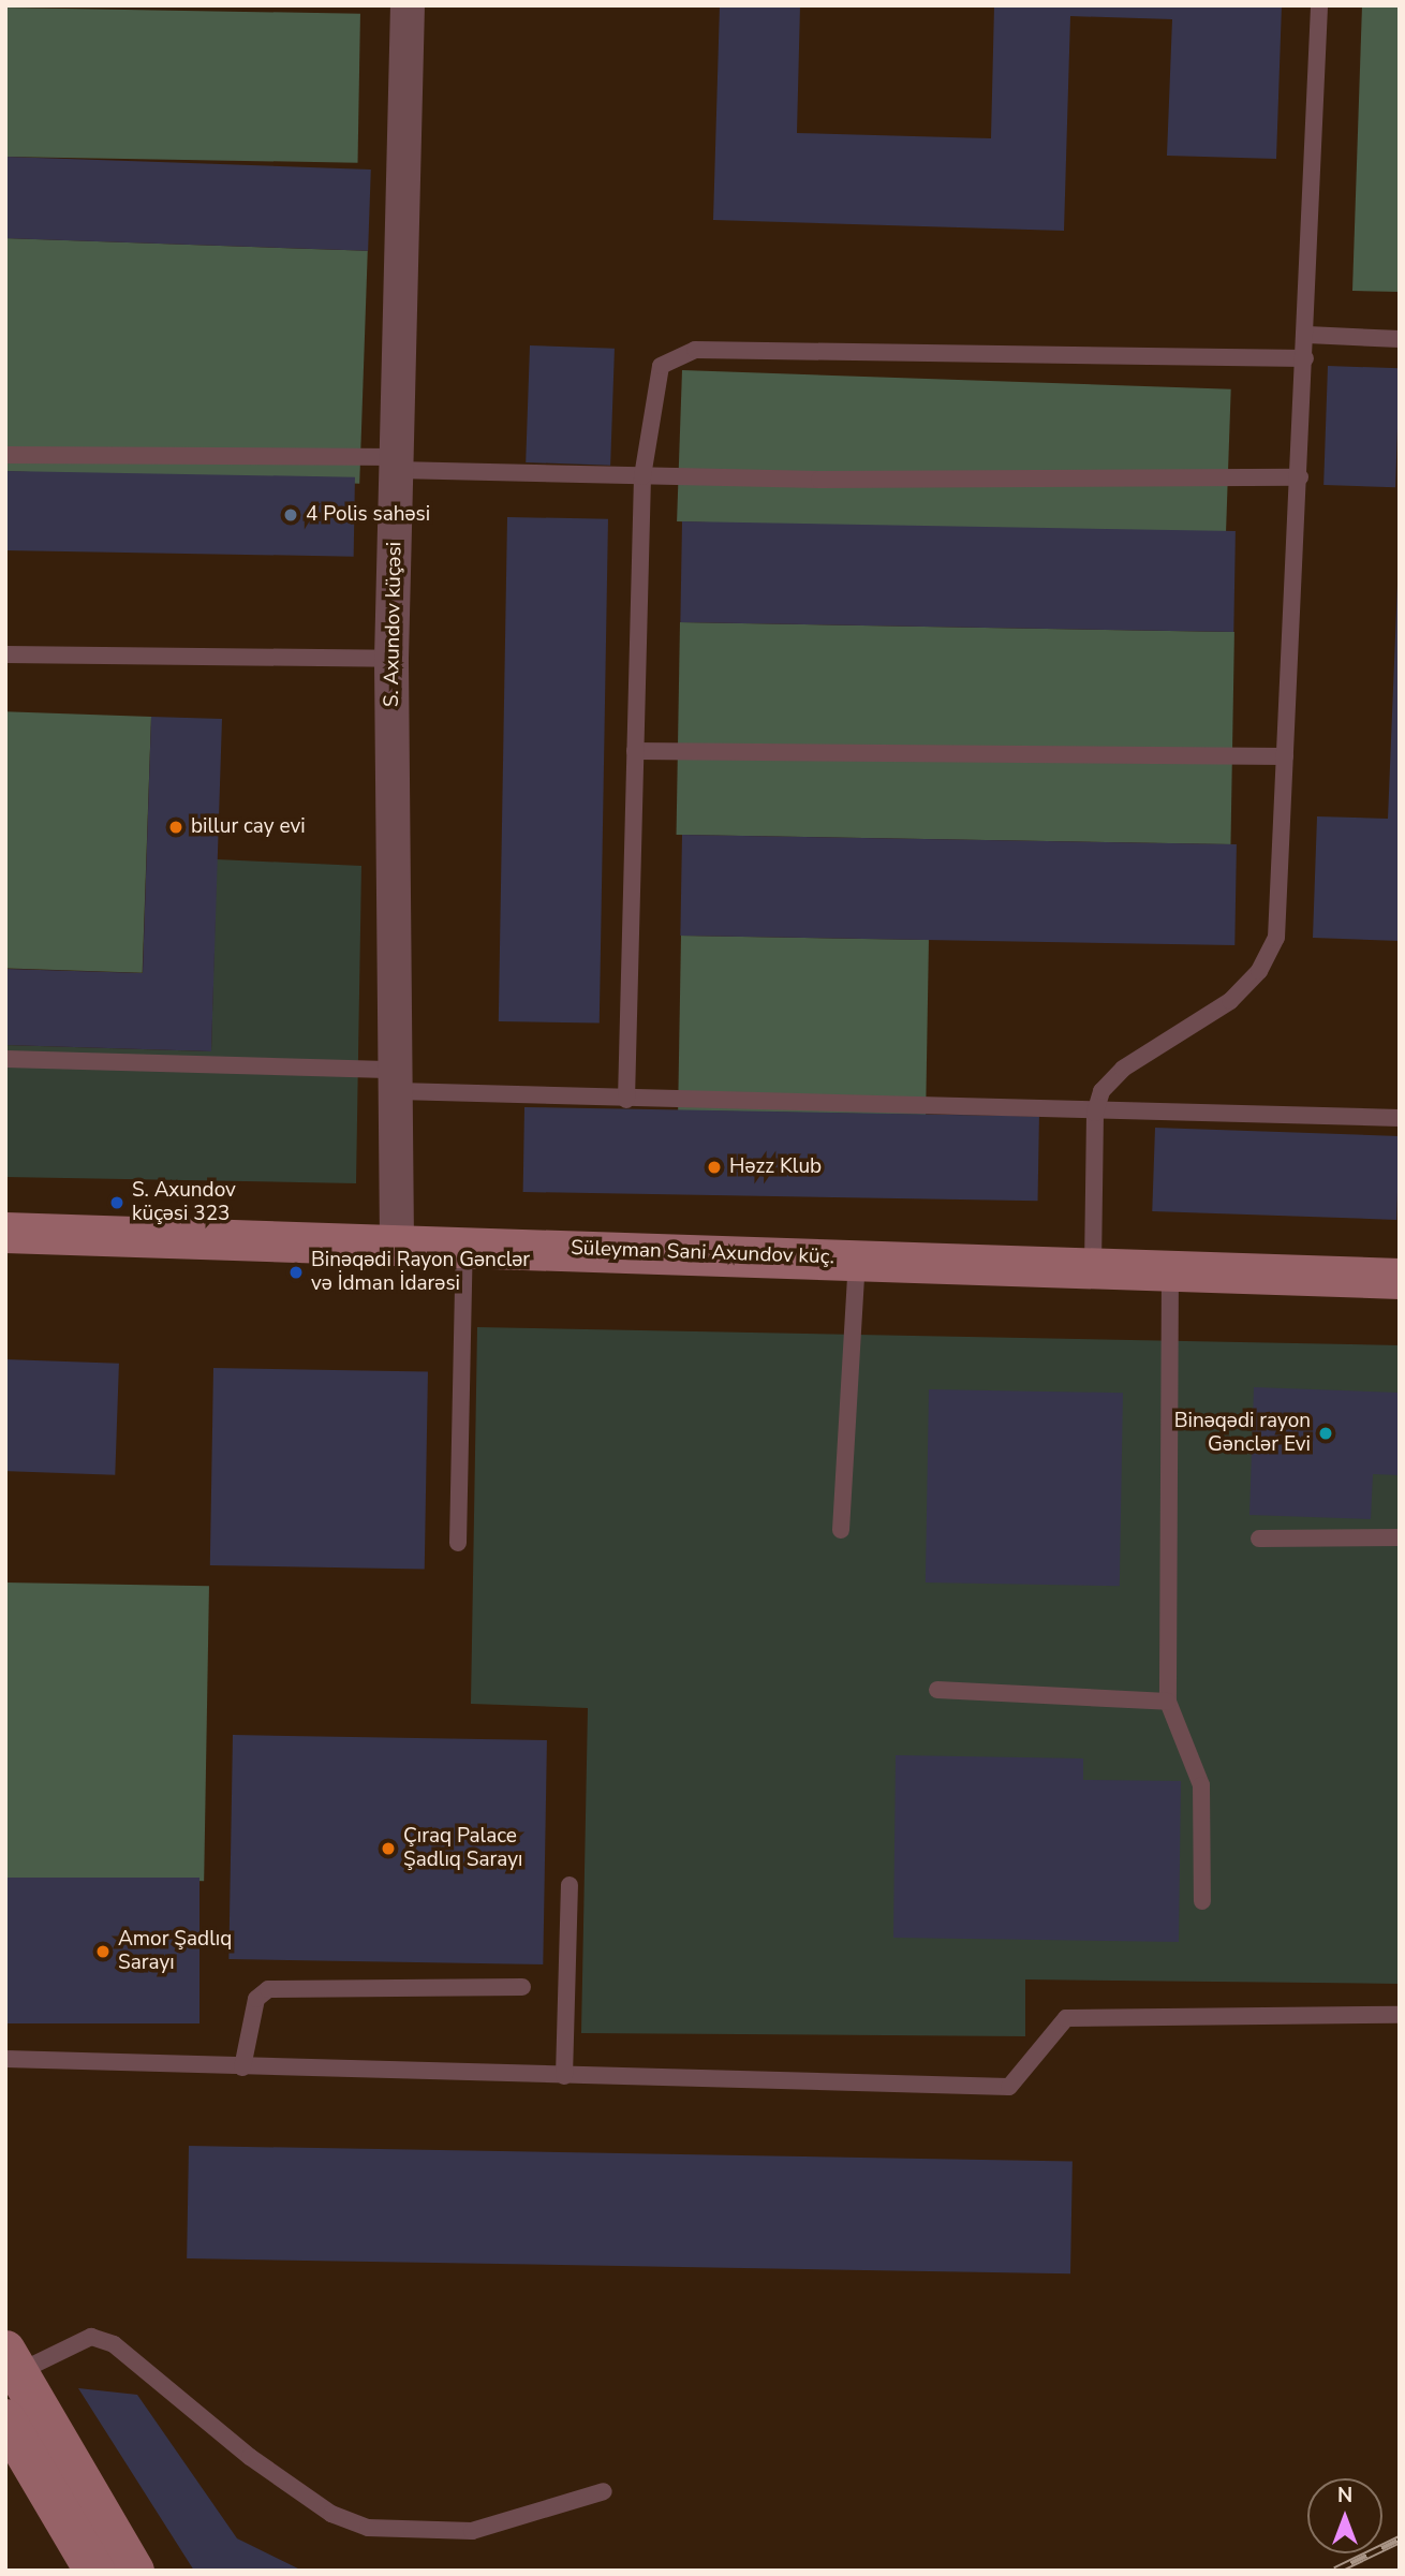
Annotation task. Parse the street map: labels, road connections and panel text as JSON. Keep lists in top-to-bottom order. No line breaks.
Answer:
{"streets":{"street":["S. Axundov küçəsi","Süleyman Sani Axundov küç."]},"crossings":[["S. Axundov küçəsi","Süleyman Sani Axundov küç."]],"places":["4 Polis sahəsi","billur cay evi","Həzz Klub","S. Axundov küçəsi 323","Binəqədi Rayon Gənclər və İdman İdarəsi","Binəqədi rayon Gənclər Evi","Çıraq Palace Şadlıq Sarayı","Amor Şadlıq Sarayı"],"north":"top"}
